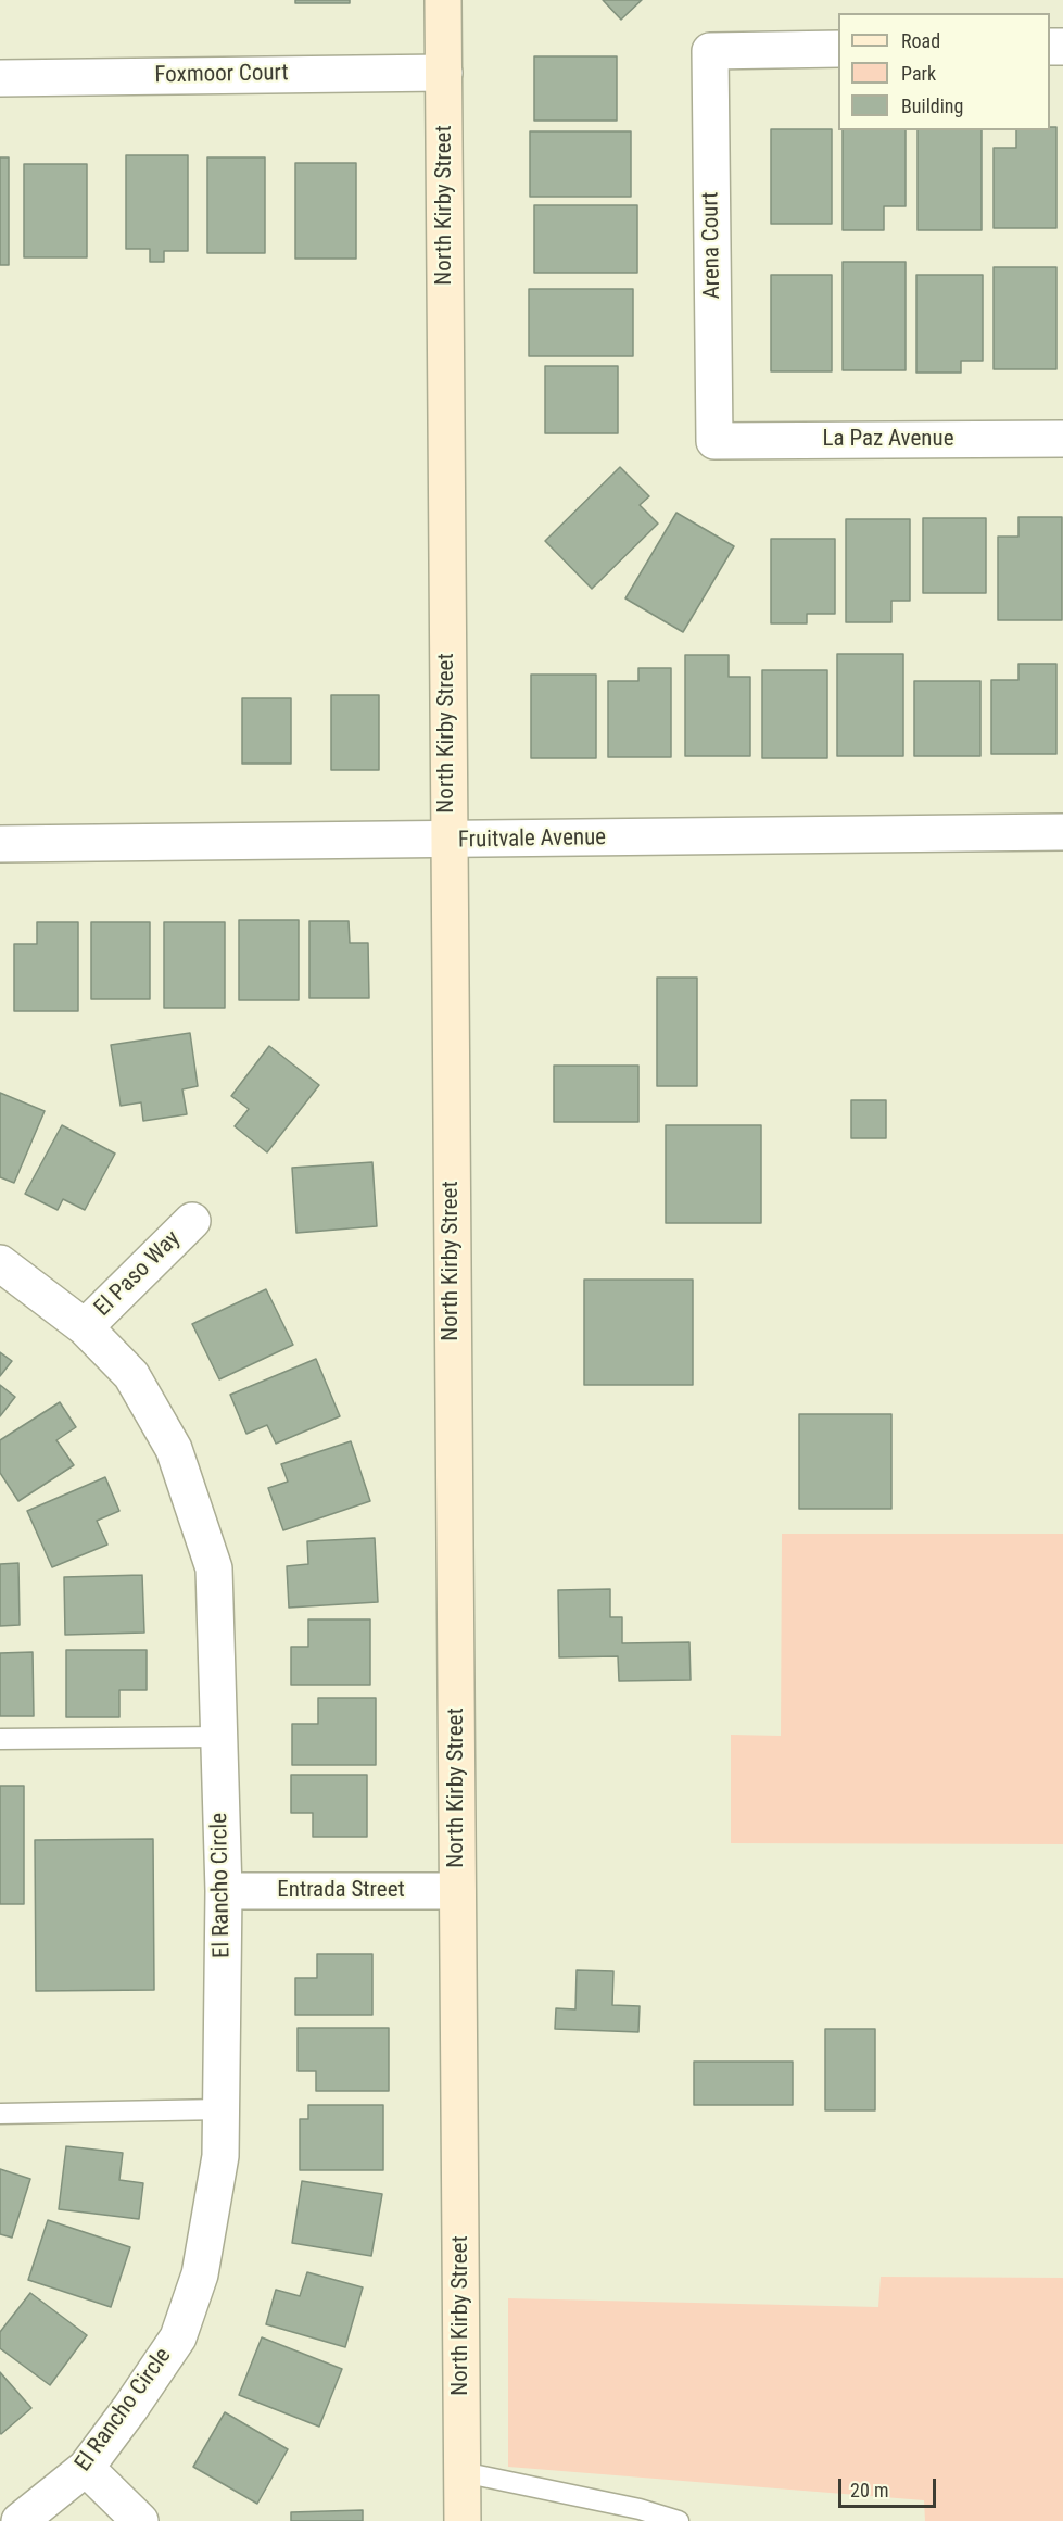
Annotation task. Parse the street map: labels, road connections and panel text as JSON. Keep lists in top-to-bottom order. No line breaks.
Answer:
{"streets":{"street":["Foxmoor Court","North Kirby Street","Arena Court","La Paz Avenue","Fruitvale Avenue","El Paso Way","El Rancho Circle","Entrada Street"]},"crossings":[["Foxmoor Court","North Kirby Street"],["North Kirby Street","Fruitvale Avenue"],["North Kirby Street","Entrada Street"],["Arena Court","La Paz Avenue"],["El Paso Way","El Rancho Circle"],["El Rancho Circle","Entrada Street"]],"legend":["Road","Park","Building"],"scale_bar":"20 m"}
